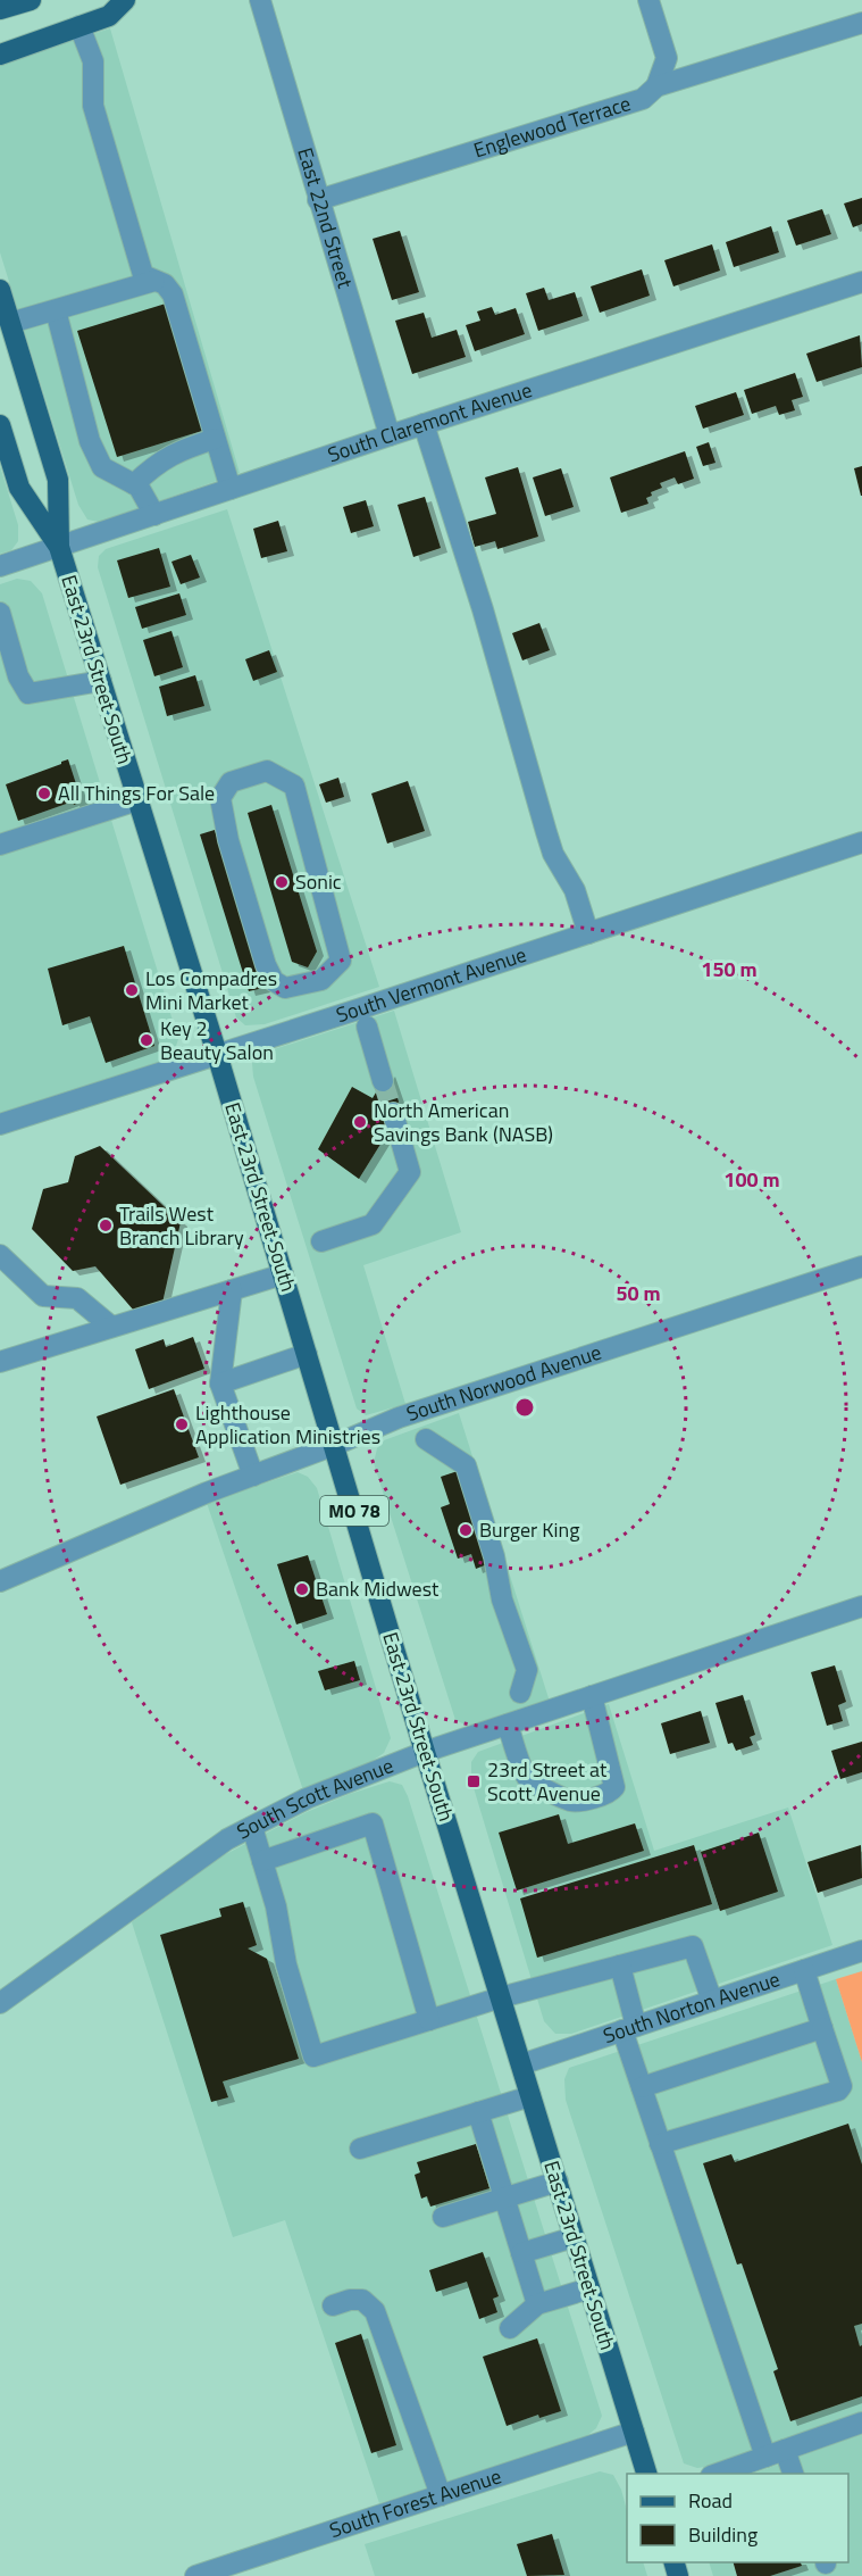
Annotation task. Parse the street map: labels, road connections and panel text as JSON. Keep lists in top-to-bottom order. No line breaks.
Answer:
{"streets":{"main road":["East 23rd Street South","MO 78"],"street":["Englewood Terrace","East 22nd Street","South Claremont Avenue","South Vermont Avenue","South Norwood Avenue","South Scott Avenue","South Norton Avenue","South Forest Avenue"]},"crossings":[["Englewood Terrace","East 22nd Street"],["East 22nd Street","South Claremont Avenue"],["South Claremont Avenue","East 23rd Street South"],["East 23rd Street South","South Vermont Avenue"],["East 23rd Street South","South Norwood Avenue"],["East 23rd Street South","South Scott Avenue"],["East 23rd Street South","South Norton Avenue"],["East 23rd Street South","South Forest Avenue"]],"places":{"other":["All Things For Sale","Sonic","Los Compadres Mini Market","Key 2 Beauty Salon","North American Savings Bank (NASB)","Trails West Branch Library","Lighthouse Application Ministries","Burger King","Bank Midwest"],"transit":["23rd Street at Scott Avenue"]},"legend":["Road","Building"],"rings":["150 m","100 m","50 m"]}
